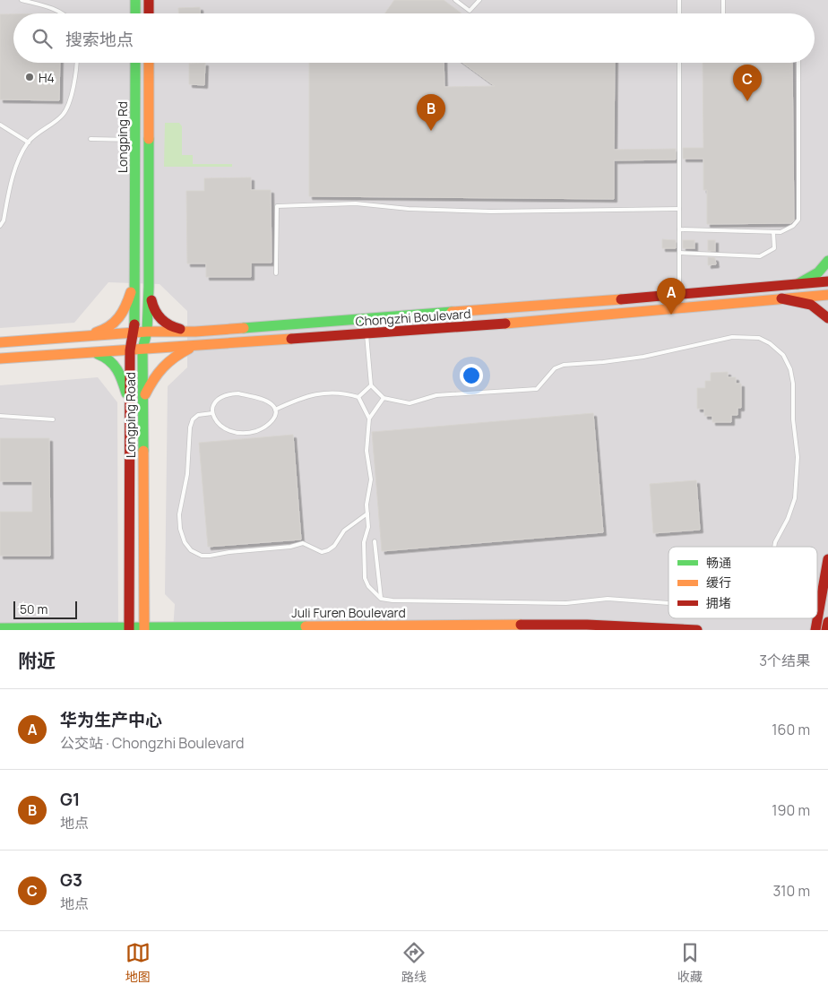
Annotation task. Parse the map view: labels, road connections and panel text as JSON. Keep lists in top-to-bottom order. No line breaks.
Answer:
{"streets":{"main road":["Longping Rd","Chongzhi Boulevard","Longping Road","Juli Furen Boulevard"]},"crossings":[["Longping Rd","Longping Road"],["Chongzhi Boulevard","Longping Road"],["Longping Road","Juli Furen Boulevard"]],"places":["H4"],"legend":["畅通","缓行","拥堵"],"scale_bar":"50 m","page":{"search":"搜索地点","pins":["C","B","A"],"scale":"50 m","heading":["附近","3个结果"],"list":[{"mark":"A","name":"华为生产中心","note":"公交站 · Chongzhi Boulevard","value":"160 m"},{"mark":"B","name":"G1","note":"地点","value":"190 m"},{"mark":"C","name":"G3","note":"地点","value":"310 m"}],"nav":["地图","路线","收藏"]}}
